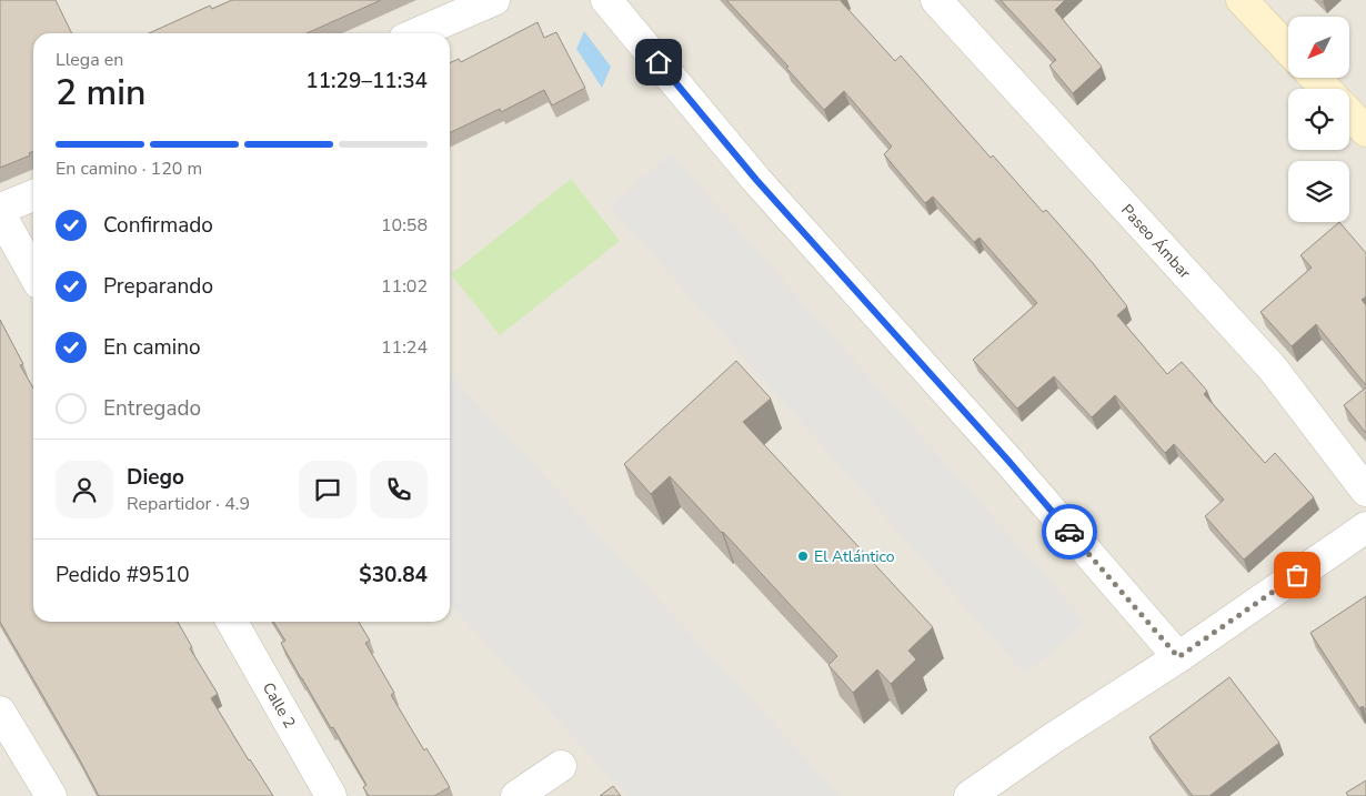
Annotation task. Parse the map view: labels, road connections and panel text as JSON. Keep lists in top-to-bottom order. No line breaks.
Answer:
{"streets":{"street":["Paseo Ámbar","Calle 2"]},"places":["El Atlántico"],"north":"bottom left","page":{"heading":["2 min","Llega en","11:29–11:34"],"panel":["Diego","Repartidor · 4.9","Pedido #9510","$30.84"],"bar":"En camino · 120 m","list":[["Confirmado","10:58"],["Preparando","11:02"],["En camino","11:24"],"Entregado"]}}
